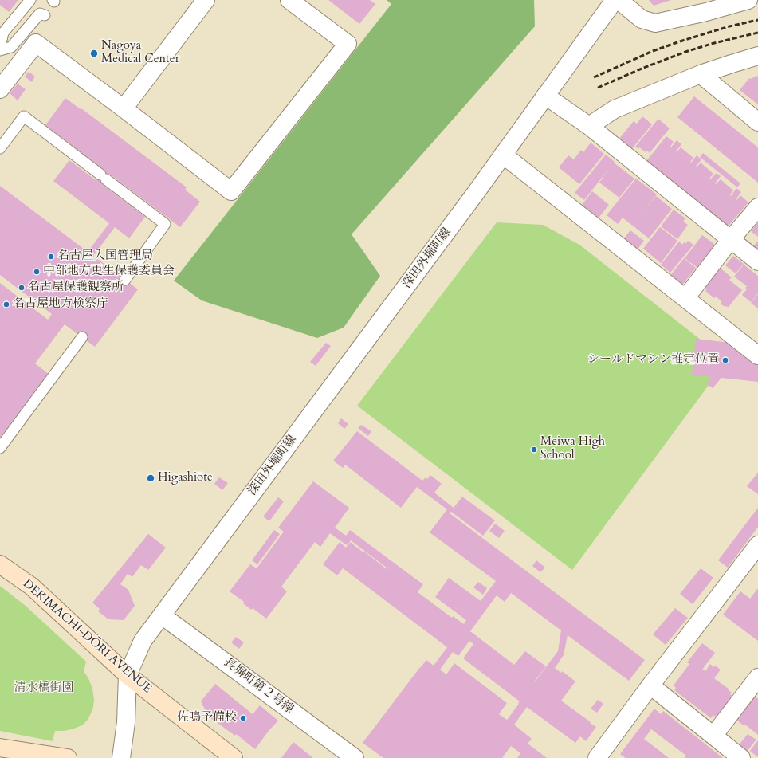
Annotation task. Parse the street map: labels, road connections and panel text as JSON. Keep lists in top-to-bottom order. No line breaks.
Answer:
{"streets":{"main road":["DEKIMACHI-DŌRI AVENUE"],"street":["深田外堀町線","長塀町第２号線"]},"crossings":[["深田外堀町線","DEKIMACHI-DŌRI AVENUE"],["深田外堀町線","長塀町第２号線"]],"parks":["清水橋街園"],"places":["Nagoya Medical Center","名古屋入国管理局","中部地方更生保護委員会","名古屋保護観察所","名古屋地方検察庁","シールドマシン推定位置","Meiwa High School","Higashiōte","佐鳴予備校"]}
